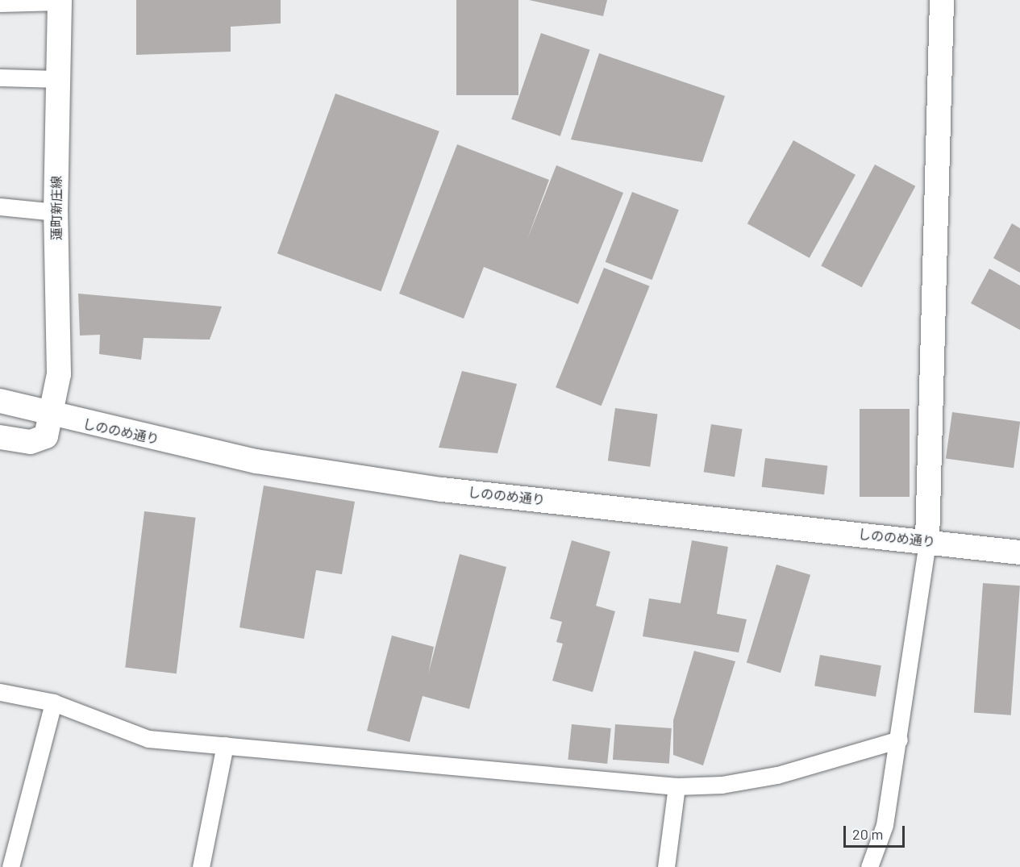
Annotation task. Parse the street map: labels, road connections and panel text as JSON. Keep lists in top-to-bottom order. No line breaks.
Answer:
{"streets":{"main road":["蓮町新庄線","しののめ通り"]},"crossings":[["蓮町新庄線","しののめ通り"]],"scale_bar":"20 m"}
